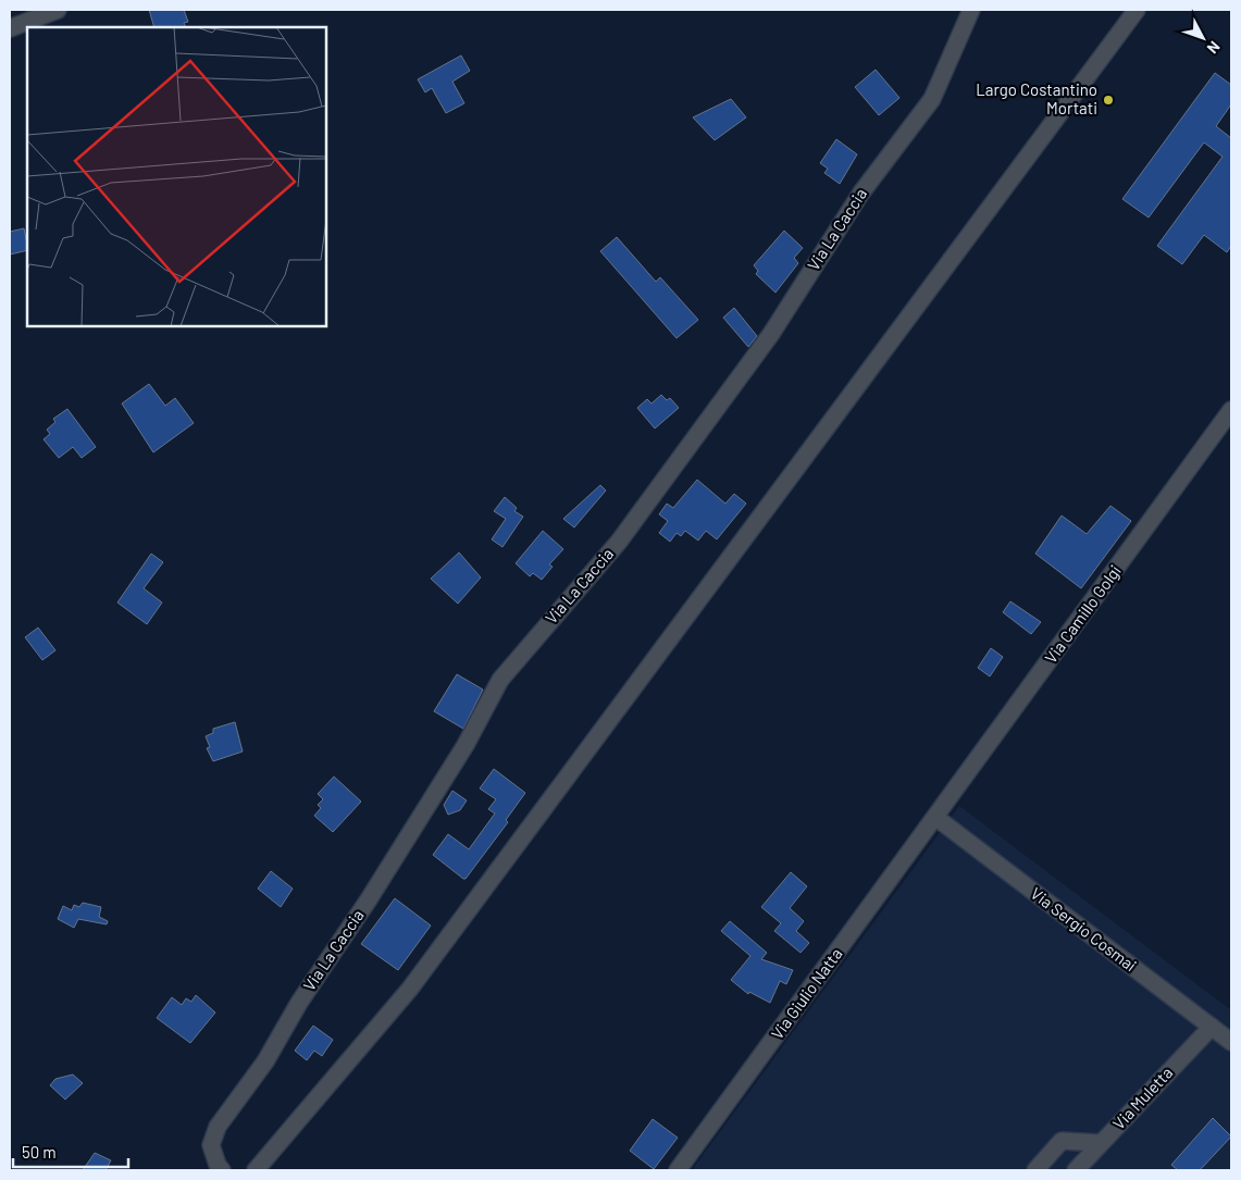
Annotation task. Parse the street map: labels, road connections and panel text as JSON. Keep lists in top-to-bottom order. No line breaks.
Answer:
{"streets":{"street":["Via La Caccia","Via Camillo Golgi","Via Sergio Cosmai","Via Giulio Natta","Via Muletta"]},"crossings":[["Via Camillo Golgi","Via Sergio Cosmai"],["Via Camillo Golgi","Via Giulio Natta"],["Via Sergio Cosmai","Via Giulio Natta"],["Via Sergio Cosmai","Via Muletta"]],"places":["Largo Costantino Mortati"],"scale_bar":"50 m","north":"bottom right"}
